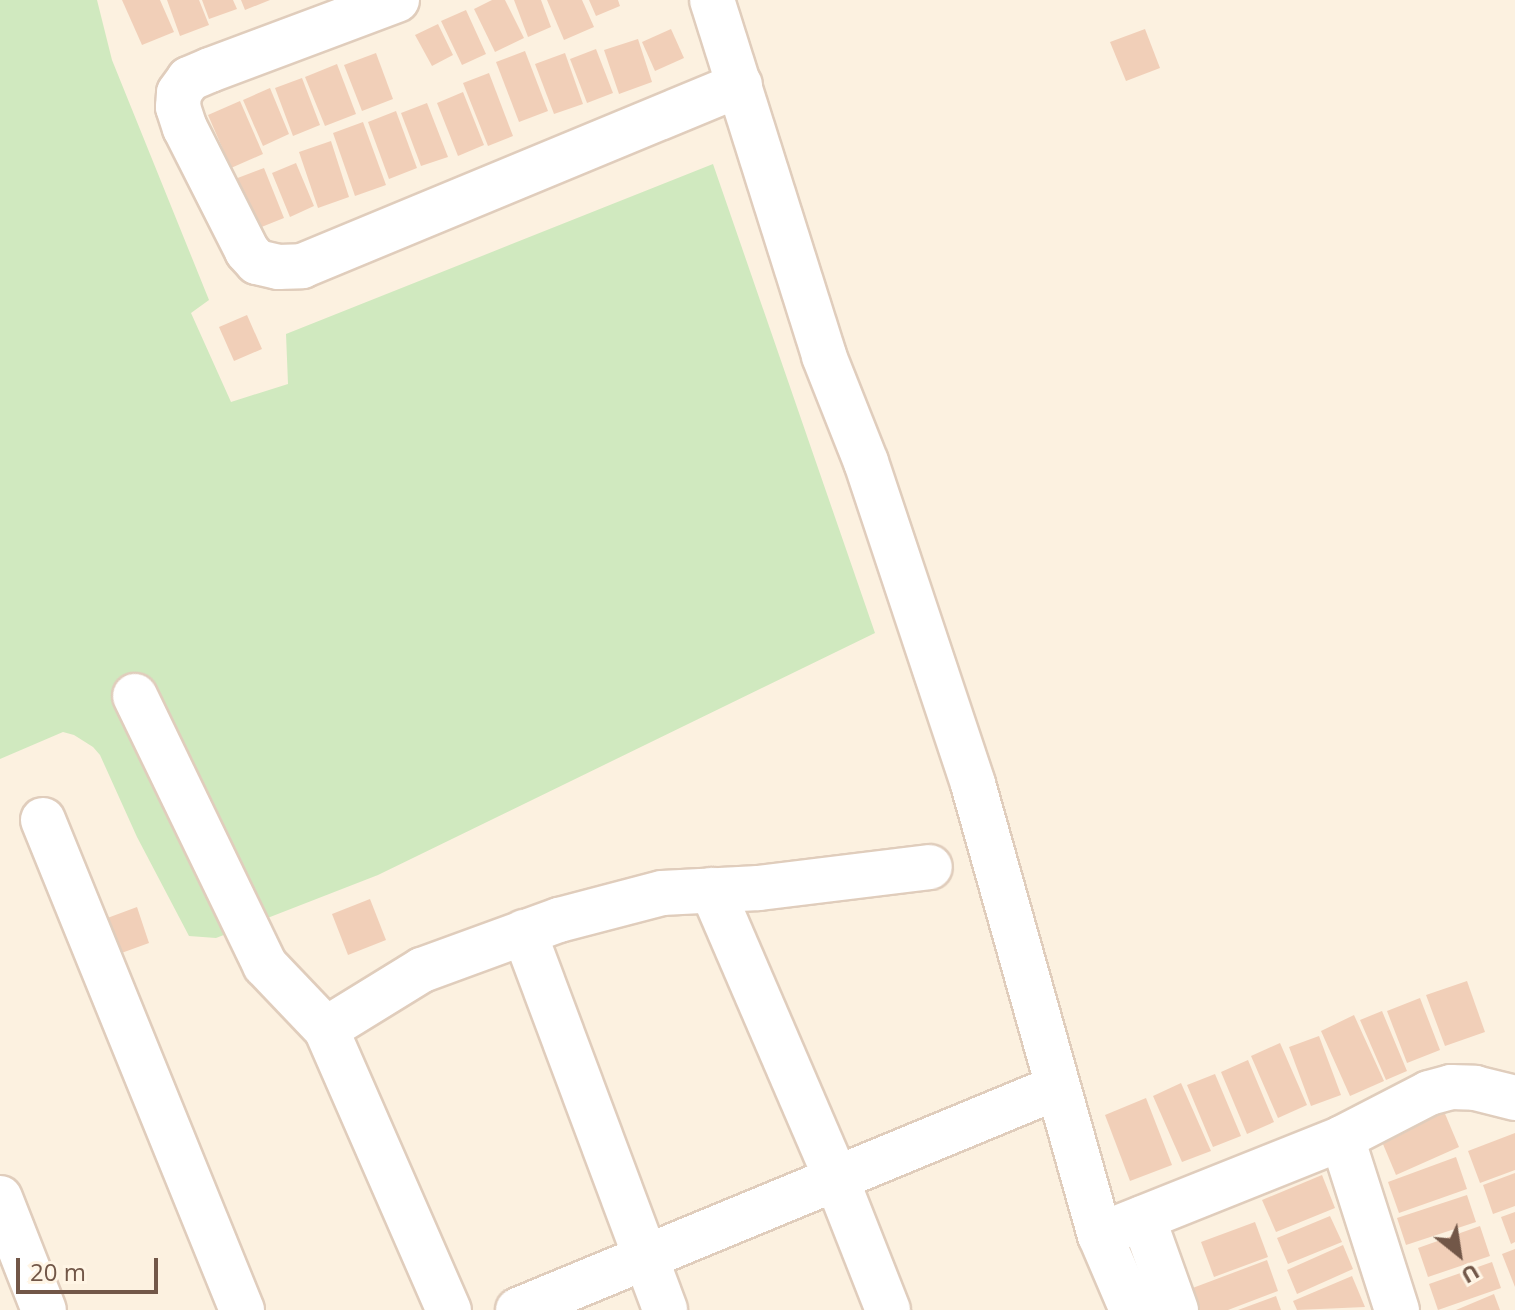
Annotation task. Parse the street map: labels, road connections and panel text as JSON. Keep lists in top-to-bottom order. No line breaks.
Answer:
{"scale_bar":"20 m","north":"bottom right"}
